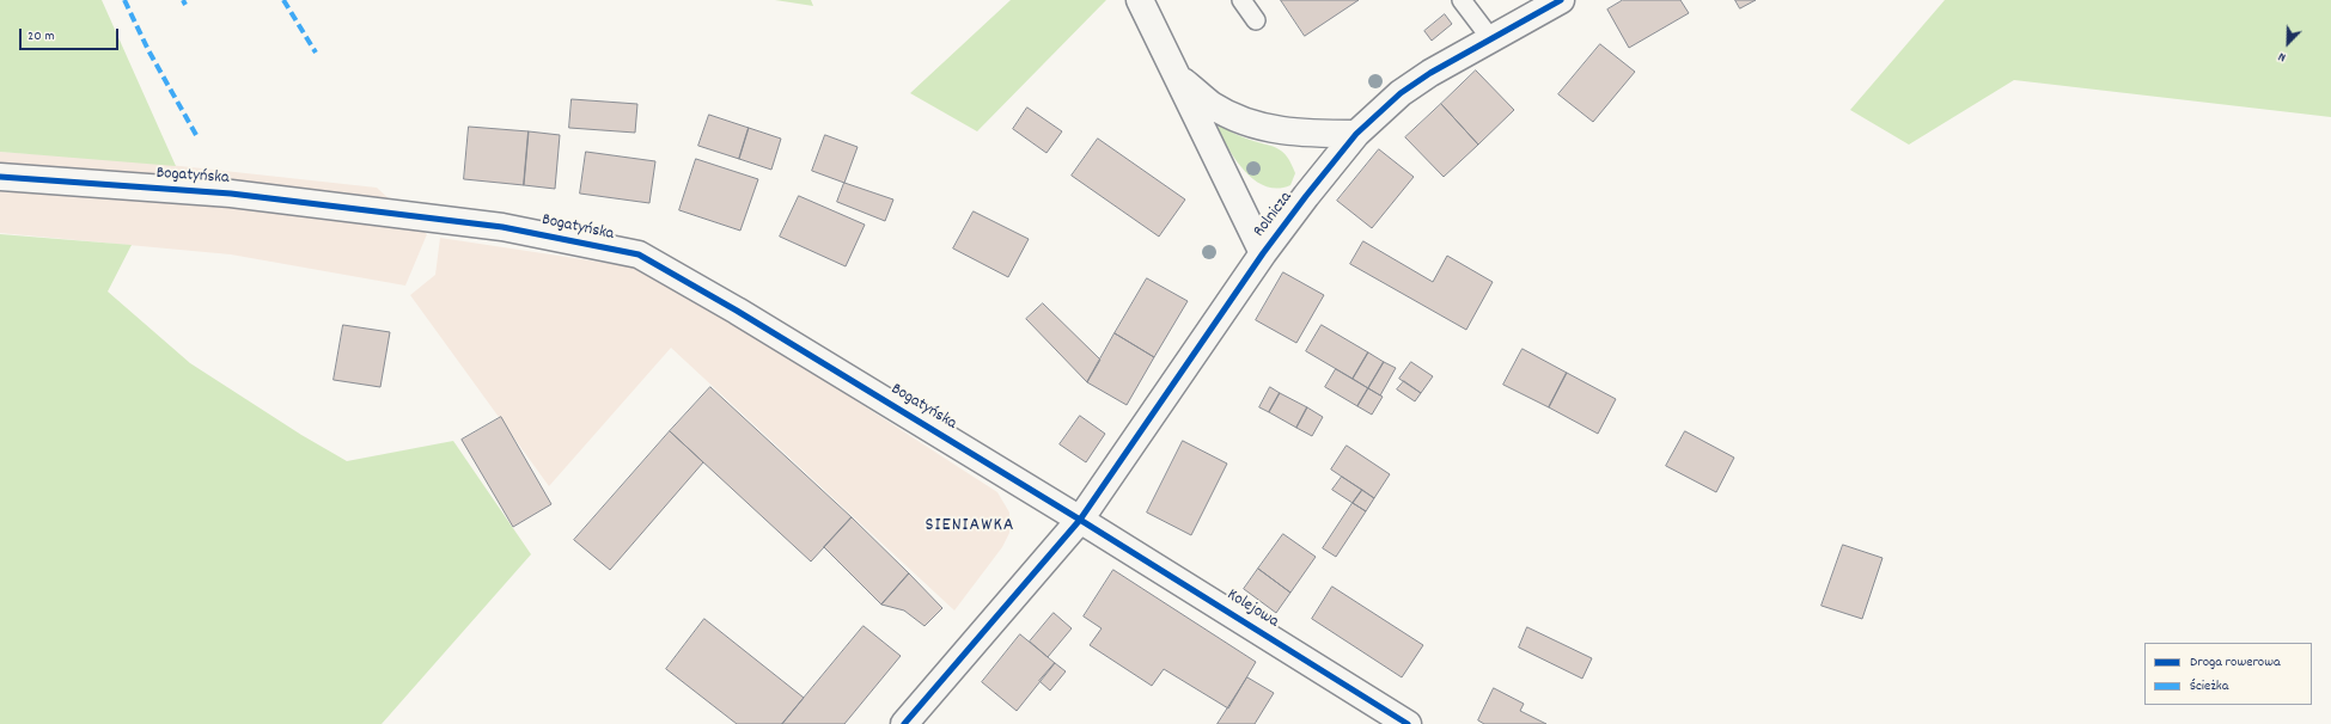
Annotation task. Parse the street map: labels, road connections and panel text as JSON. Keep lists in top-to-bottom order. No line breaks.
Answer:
{"streets":{"street":["Bogatyńska","Rolnicza","Kolejowa"]},"crossings":[["Bogatyńska","Rolnicza"],["Bogatyńska","Kolejowa"],["Rolnicza","Kolejowa"]],"districts":["SIENIAWKA"],"legend":["Droga rowerowa","Ścieżka"],"scale_bar":"20 m","north":"bottom left"}
